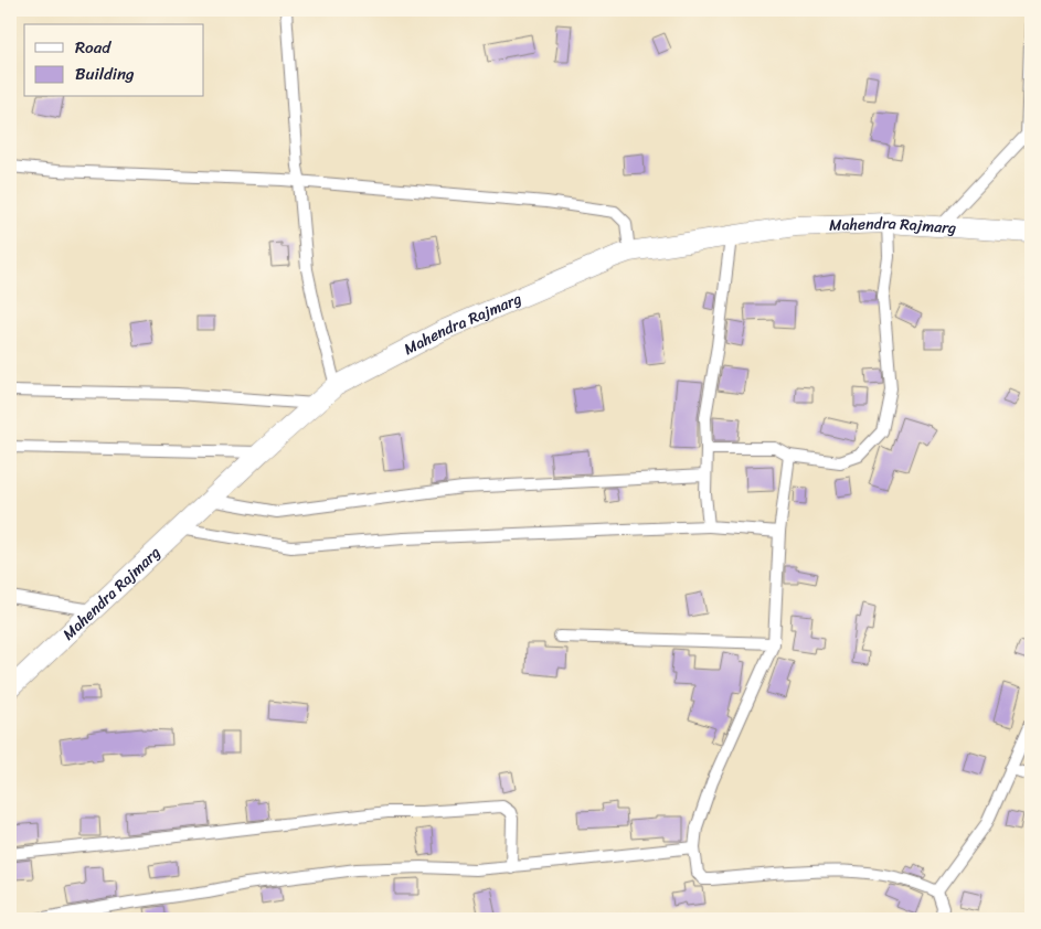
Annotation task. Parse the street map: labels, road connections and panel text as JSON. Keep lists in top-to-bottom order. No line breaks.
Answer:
{"streets":{"highway":["Mahendra Rajmarg"]},"legend":["Road","Building"]}
